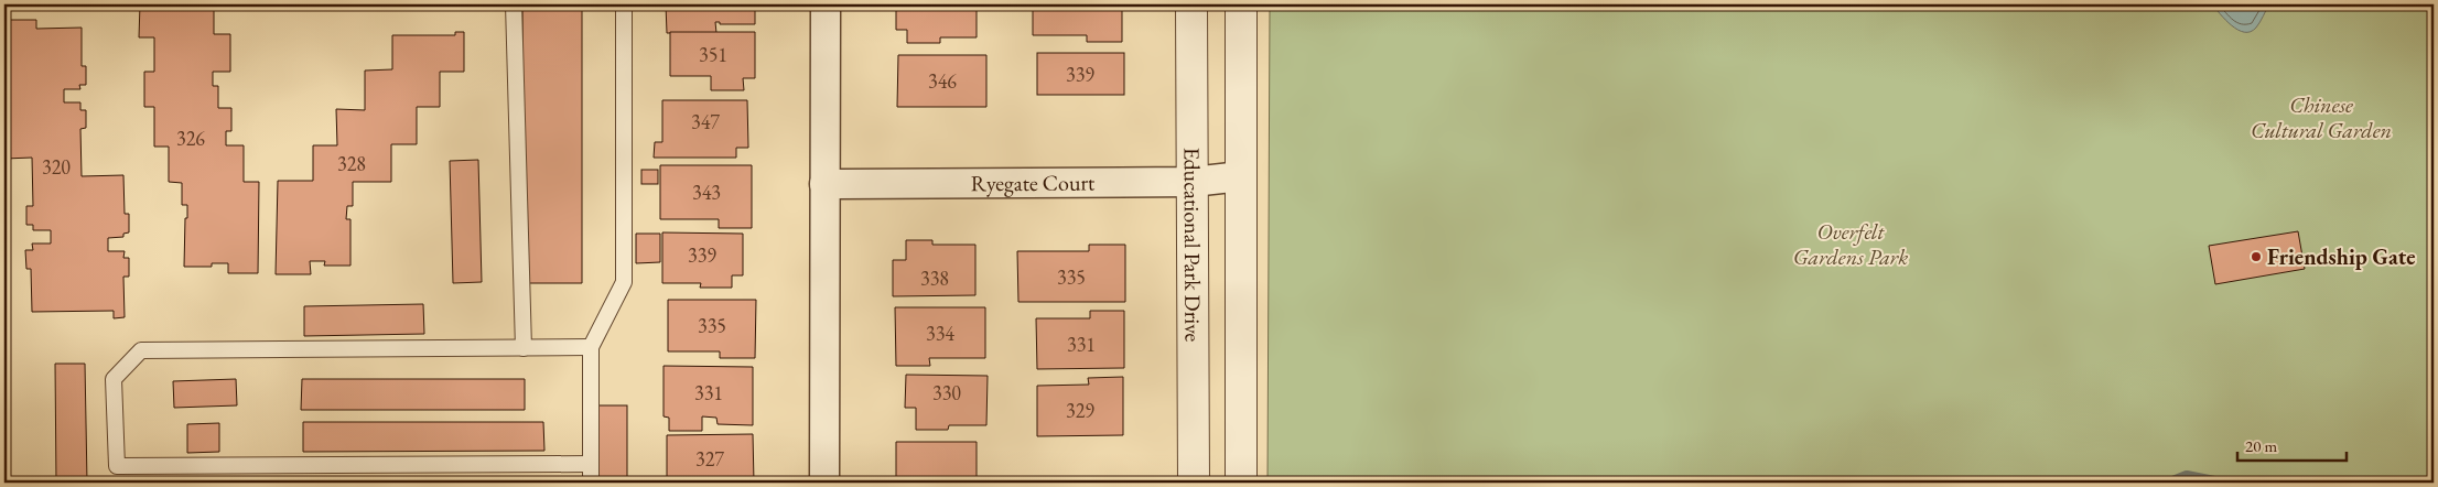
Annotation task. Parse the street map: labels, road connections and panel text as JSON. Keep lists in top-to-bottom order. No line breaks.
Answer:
{"streets":{"street":["Ryegate Court","Educational Park Drive"]},"crossings":[["Ryegate Court","Educational Park Drive"]],"parks":["Chinese Cultural Garden","Overfelt Gardens Park"],"places":["Friendship Gate"],"house_numbers":["351","339","346","347","326","328","320","343","339","335","338","335","334","331","331","330","329","327"],"scale_bar":"20 m"}
